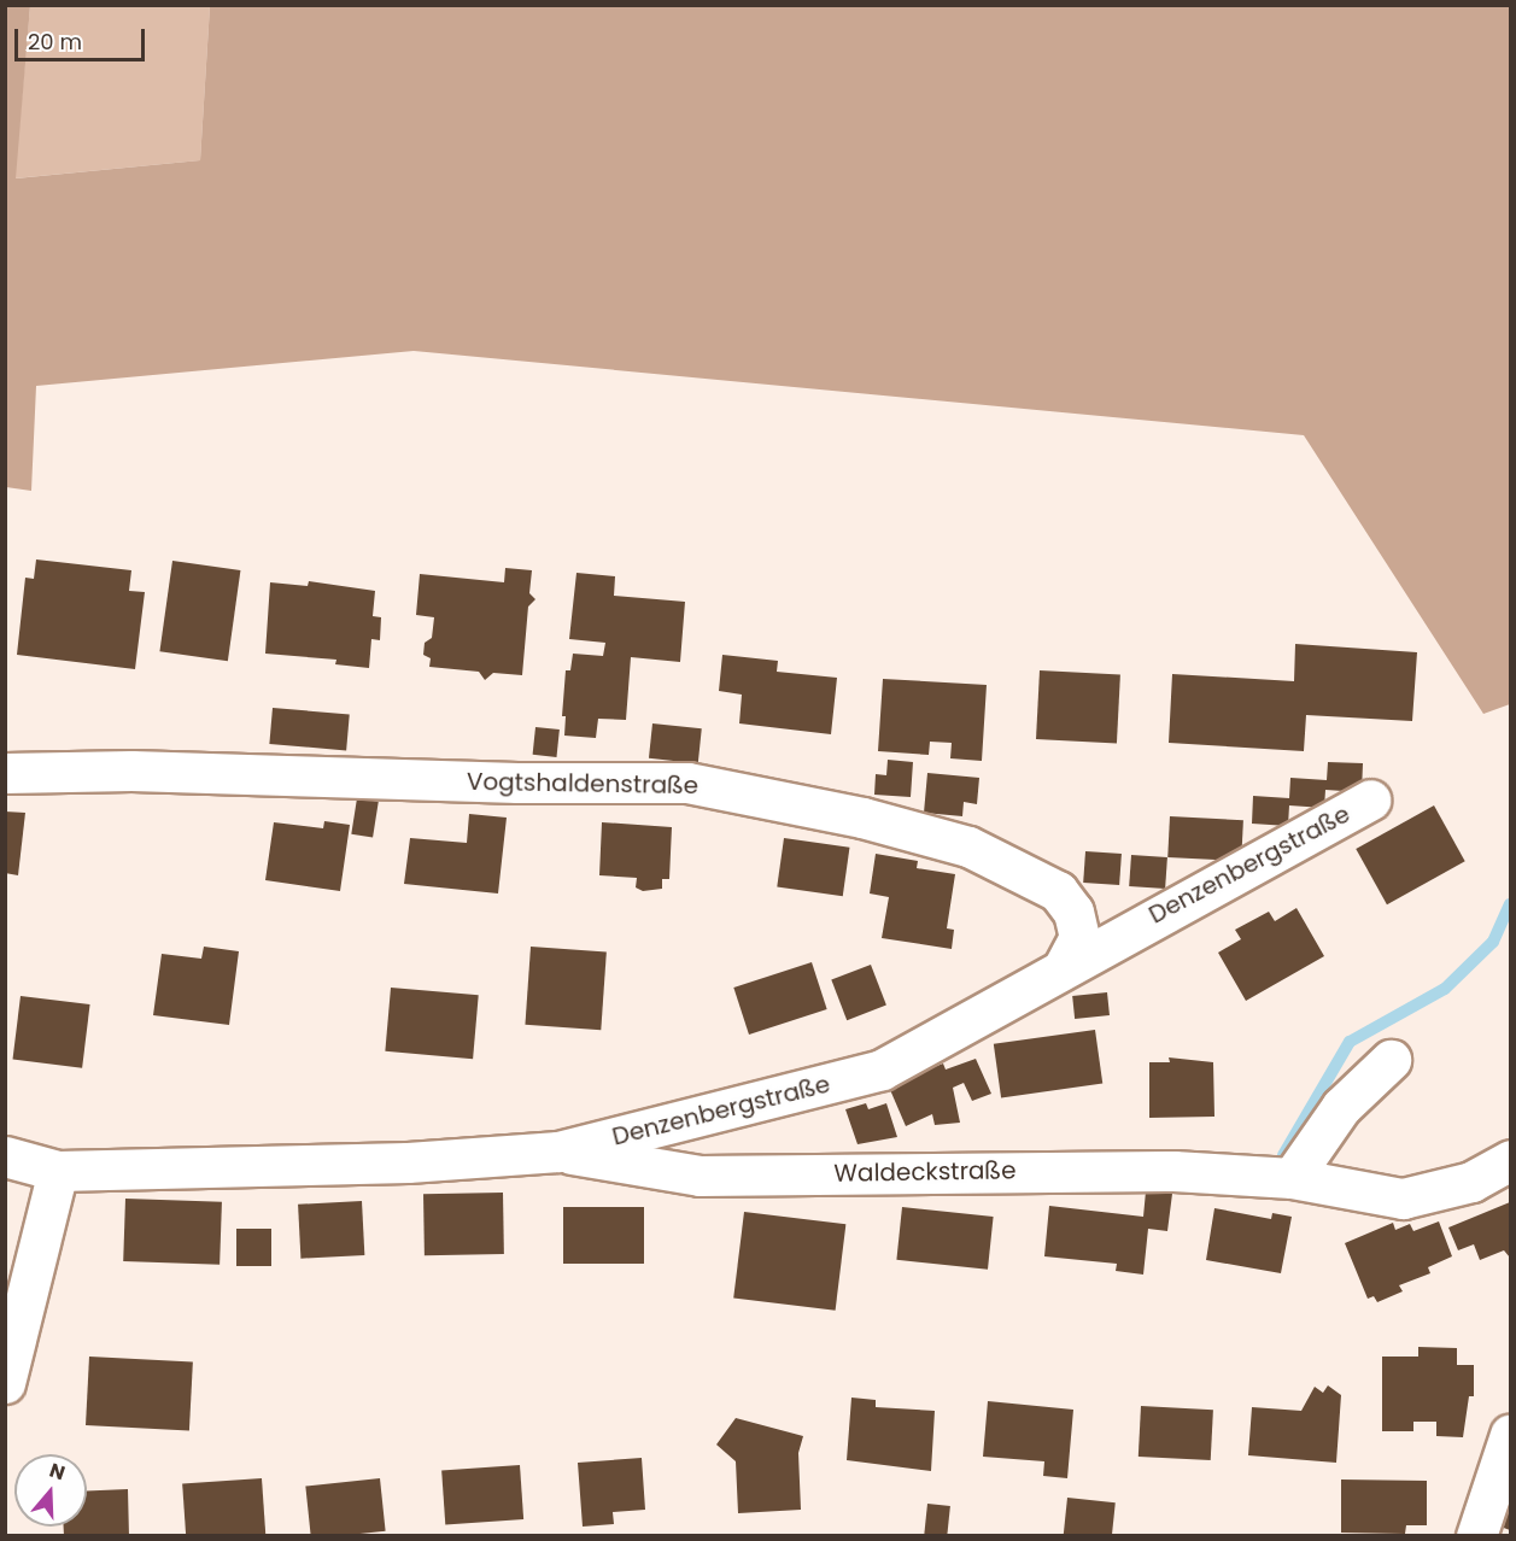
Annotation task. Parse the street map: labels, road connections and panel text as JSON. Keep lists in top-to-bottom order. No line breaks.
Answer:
{"streets":{"street":["Vogtshaldenstraße","Denzenbergstraße","Waldeckstraße"]},"crossings":[["Vogtshaldenstraße","Denzenbergstraße"],["Denzenbergstraße","Waldeckstraße"]],"scale_bar":"20 m","north":"top"}
